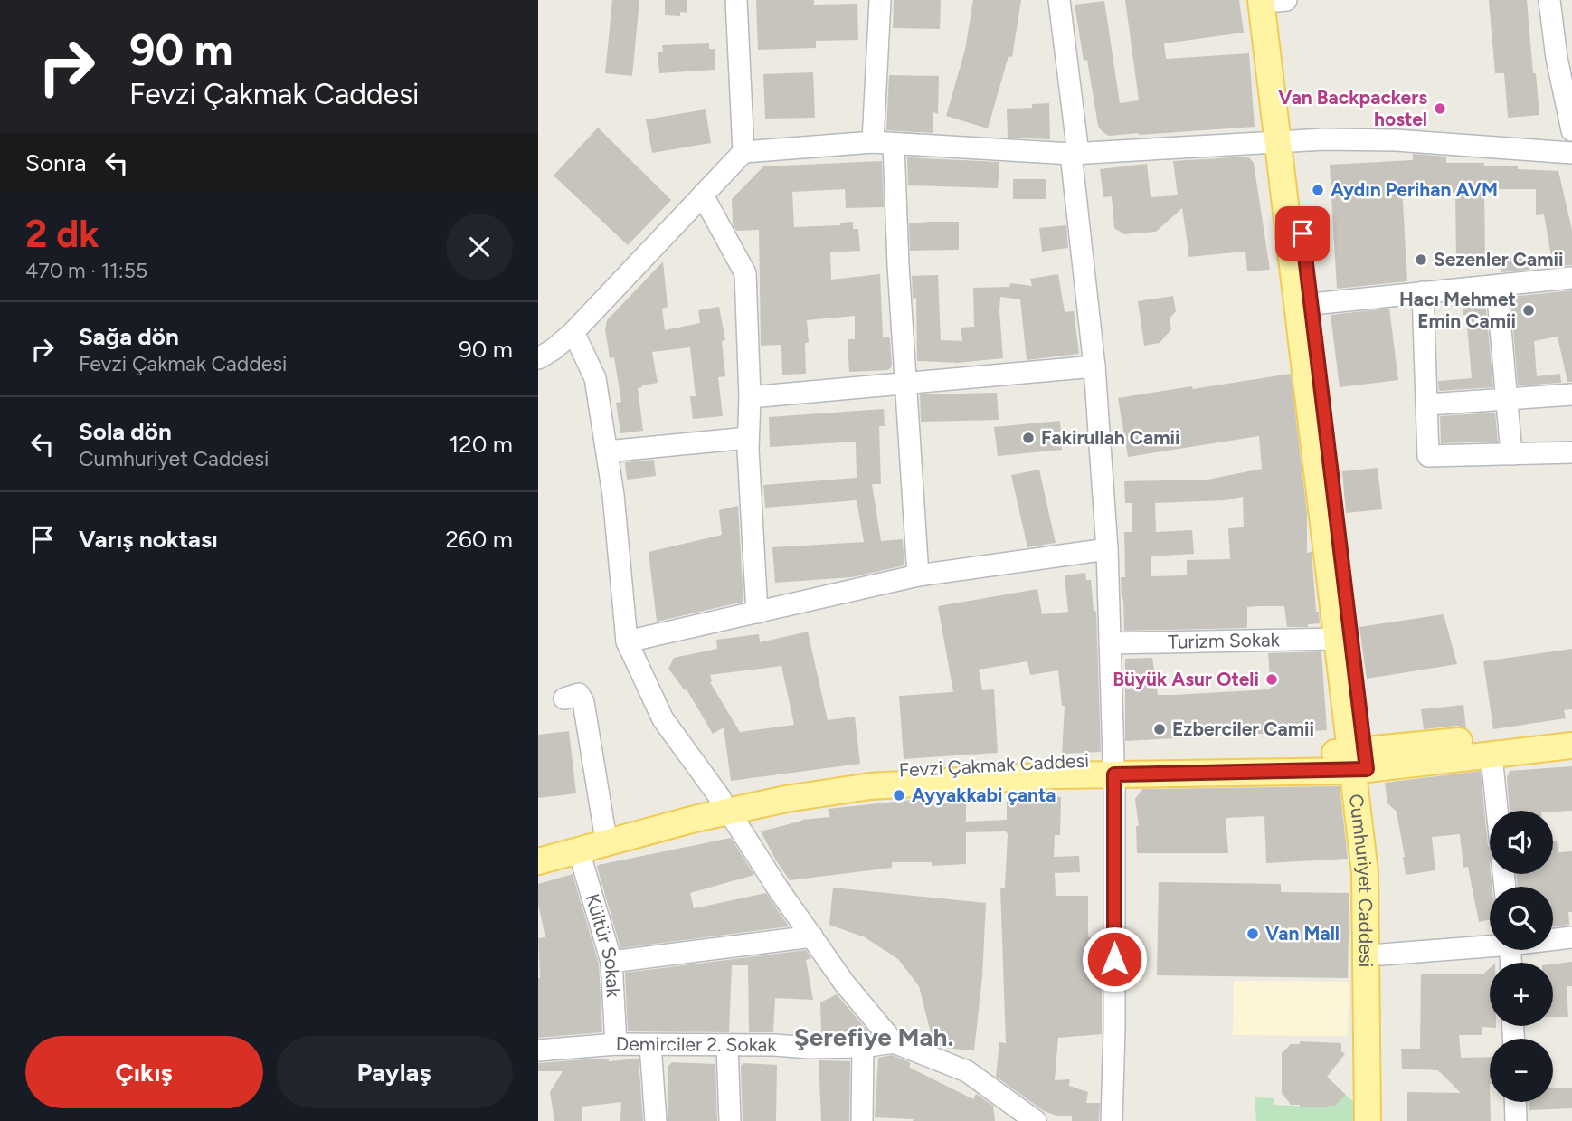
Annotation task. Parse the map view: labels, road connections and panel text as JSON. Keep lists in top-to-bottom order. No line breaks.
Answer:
{"streets":{"main road":["Fevzi Çakmak Caddesi","Cumhuriyet Caddesi"],"street":["Turizm Sokak","Kültür Sokak","Demirciler 2. Sokak"]},"crossings":[["Turizm Sokak","Cumhuriyet Caddesi"],["Fevzi Çakmak Caddesi","Cumhuriyet Caddesi"],["Fevzi Çakmak Caddesi","Kültür Sokak"],["Kültür Sokak","Demirciler 2. Sokak"]],"districts":["Şerefiye Mah."],"places":["Van Backpackers hostel","Aydın Perihan AVM","Sezenler Camii","Hacı Mehmet Emin Camii","Fakirullah Camii","Büyük Asur Oteli","Ezberciler Camii","Ayyakkabi çanta","Van Mall"],"page":{"turn":["90 m","Fevzi Çakmak Caddesi"],"then":"Sonra","heading":["2 dk","470 m · 11:55"],"list":[{"name":"Sağa dön","note":"Fevzi Çakmak Caddesi","value":"90 m"},{"name":"Sola dön","note":"Cumhuriyet Caddesi","value":"120 m"},{"name":"Varış noktası","value":"260 m"}],"map_buttons":["+","−"],"buttons":["Çıkış","Paylaş"]}}
